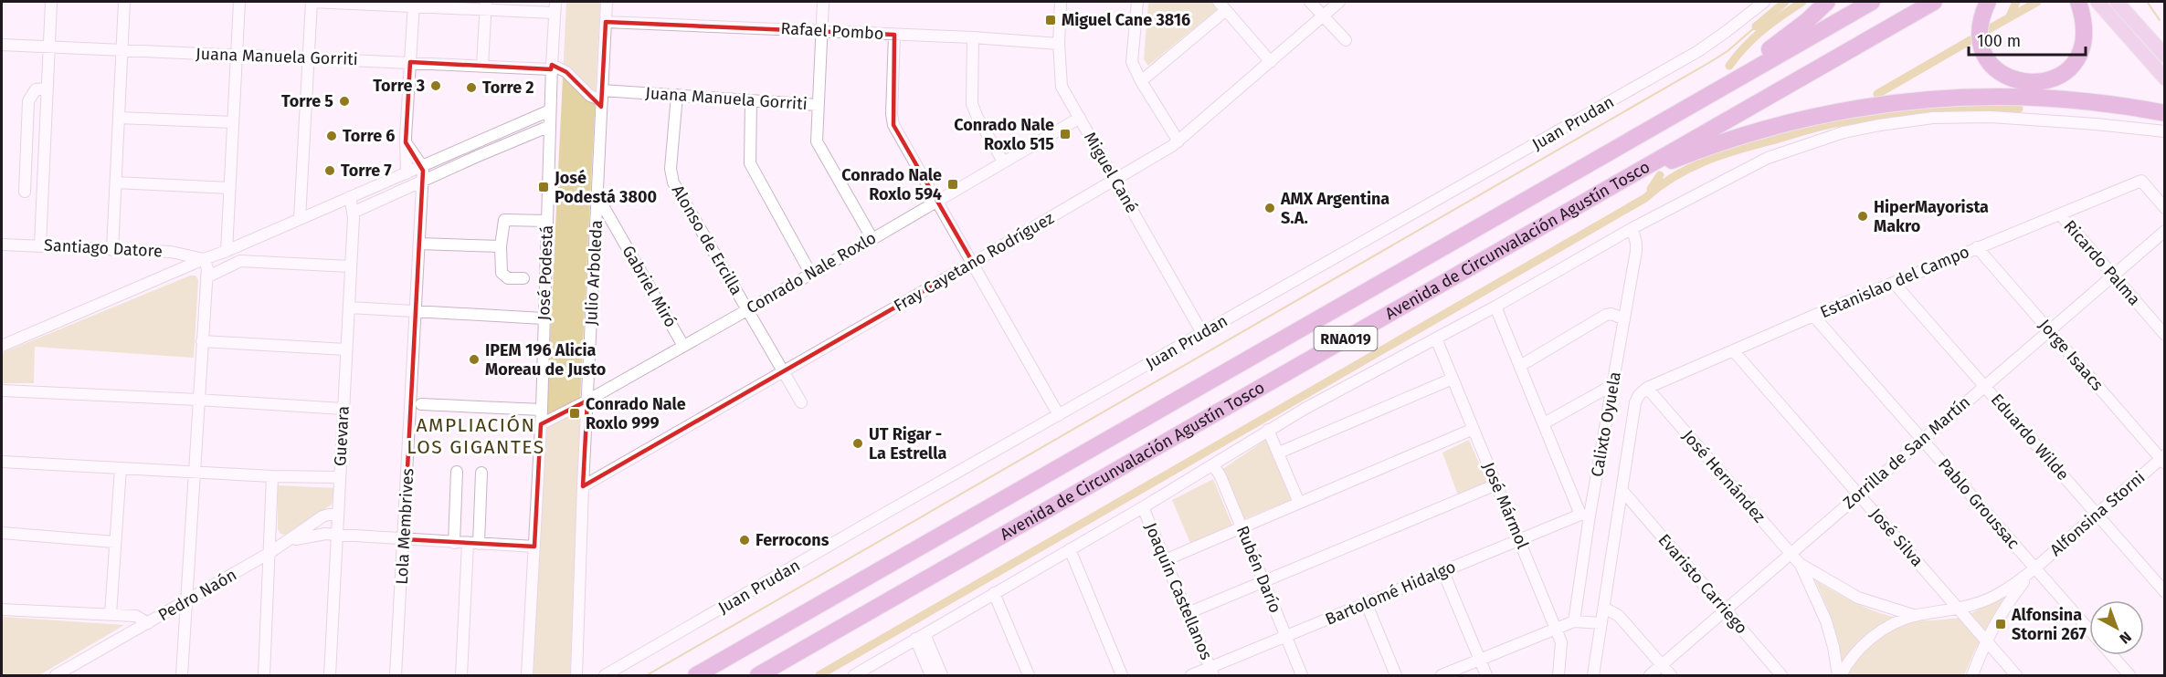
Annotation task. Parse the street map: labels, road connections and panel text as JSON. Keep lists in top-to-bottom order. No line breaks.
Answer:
{"streets":{"highway":["Avenida de Circunvalación Agustín Tosco","RNA019"],"street":["Rafael Pombo","Juana Manuela Gorriti","Juan Prudan","Miguel Cané","Alonso de Ercilla","Santiago Datore","Fray Cayetano Rodríguez","Ricardo Palma","José Podestá","Julio Arboleda","Conrado Nale Roxlo","Estanislao del Campo","Gabriel Miró","Jorge Isaacs","Calixto Oyuela","Guevara","Eduardo Wilde","Zorrilla de San Martín","José Hernández","Pablo Groussac","José Mármol","Alfonsina Storni","Lola Membrives","José Silva","Rubén Darío","Evaristo Carriego","Joaquín Castellanos","Bartolomé Hidalgo","Pedro Naón"]},"crossings":[["Rafael Pombo","Miguel Cané"],["Rafael Pombo","Julio Arboleda"],["Juana Manuela Gorriti","Alonso de Ercilla"],["Juana Manuela Gorriti","José Podestá"],["Juana Manuela Gorriti","Julio Arboleda"],["Juan Prudan","Miguel Cané"],["Miguel Cané","Fray Cayetano Rodríguez"],["Miguel Cané","Conrado Nale Roxlo"],["Alonso de Ercilla","Fray Cayetano Rodríguez"],["Alonso de Ercilla","Conrado Nale Roxlo"],["Fray Cayetano Rodríguez","Julio Arboleda"],["Ricardo Palma","Estanislao del Campo"],["Ricardo Palma","Zorrilla de San Martín"],["José Podestá","Conrado Nale Roxlo"],["Julio Arboleda","Conrado Nale Roxlo"],["Julio Arboleda","Gabriel Miró"],["Conrado Nale Roxlo","Gabriel Miró"],["Estanislao del Campo","Jorge Isaacs"],["Estanislao del Campo","Calixto Oyuela"],["Estanislao del Campo","Eduardo Wilde"],["Estanislao del Campo","José Hernández"],["Estanislao del Campo","Pablo Groussac"],["Estanislao del Campo","José Silva"],["Jorge Isaacs","Zorrilla de San Martín"],["Jorge Isaacs","Alfonsina Storni"],["Calixto Oyuela","José Hernández"],["Calixto Oyuela","Evaristo Carriego"],["Calixto Oyuela","Bartolomé Hidalgo"],["Guevara","Pedro Naón"],["Eduardo Wilde","Zorrilla de San Martín"],["Eduardo Wilde","Alfonsina Storni"],["Zorrilla de San Martín","José Hernández"],["Zorrilla de San Martín","Pablo Groussac"],["Zorrilla de San Martín","José Silva"],["Zorrilla de San Martín","Evaristo Carriego"],["José Hernández","Alfonsina Storni"],["Pablo Groussac","Alfonsina Storni"],["José Mármol","Bartolomé Hidalgo"],["Alfonsina Storni","José Silva"],["Rubén Darío","Bartolomé Hidalgo"],["Joaquín Castellanos","Bartolomé Hidalgo"]],"districts":["AMPLIACIÓN LOS GIGANTES"],"places":{"transit":["Miguel Cane 3816","Conrado Nale Roxlo 515","Conrado Nale Roxlo 594","José Podestá 3800","Conrado Nale Roxlo 999","Alfonsina Storni 267"],"other":["Torre 3","Torre 2","Torre 5","Torre 6","Torre 7","AMX Argentina S.A.","HiperMayorista Makro","IPEM 196 Alicia Moreau de Justo","UT Rigar - La Estrella","Ferrocons"]},"scale_bar":"100 m","north":"bottom right"}
